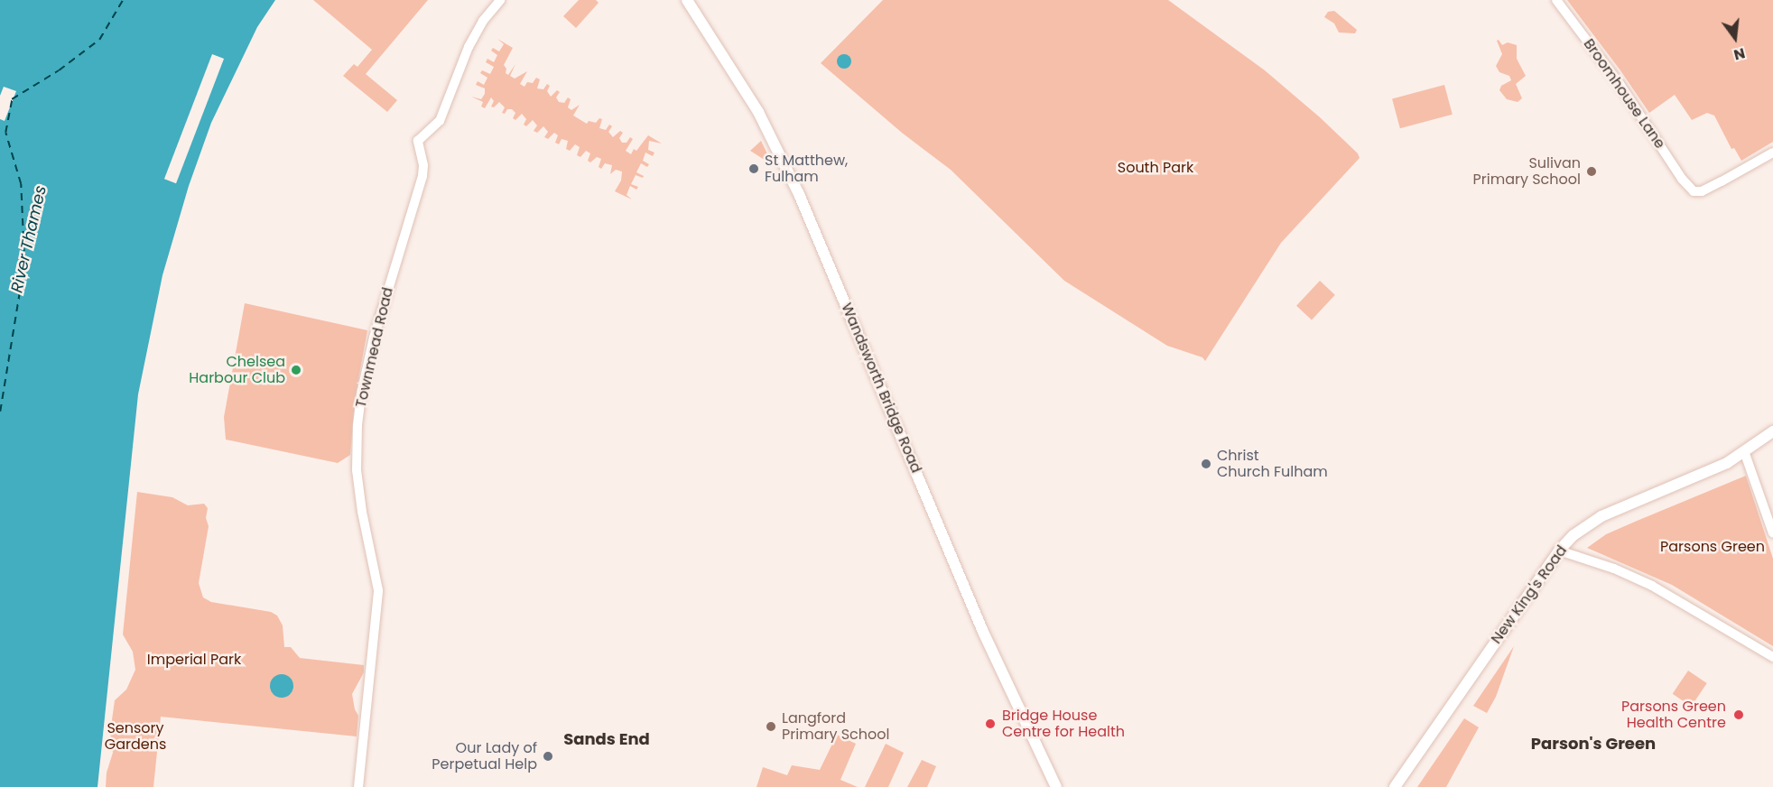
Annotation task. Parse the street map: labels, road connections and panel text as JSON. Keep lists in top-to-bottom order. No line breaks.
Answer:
{"streets":{"main road":["Wandsworth Bridge Road","New King's Road"],"street":["Broomhouse Lane","Townmead Road"]},"districts":["Sands End","Parson's Green"],"water":["River Thames"],"parks":["South Park","Parsons Green","Imperial Park","Sensory Gardens"],"places":["St Matthew, Fulham","Sulivan Primary School","Chelsea Harbour Club","Christ Church Fulham","Parsons Green Health Centre","Bridge House Centre for Health","Langford Primary School","Our Lady of Perpetual Help"],"north":"bottom"}
